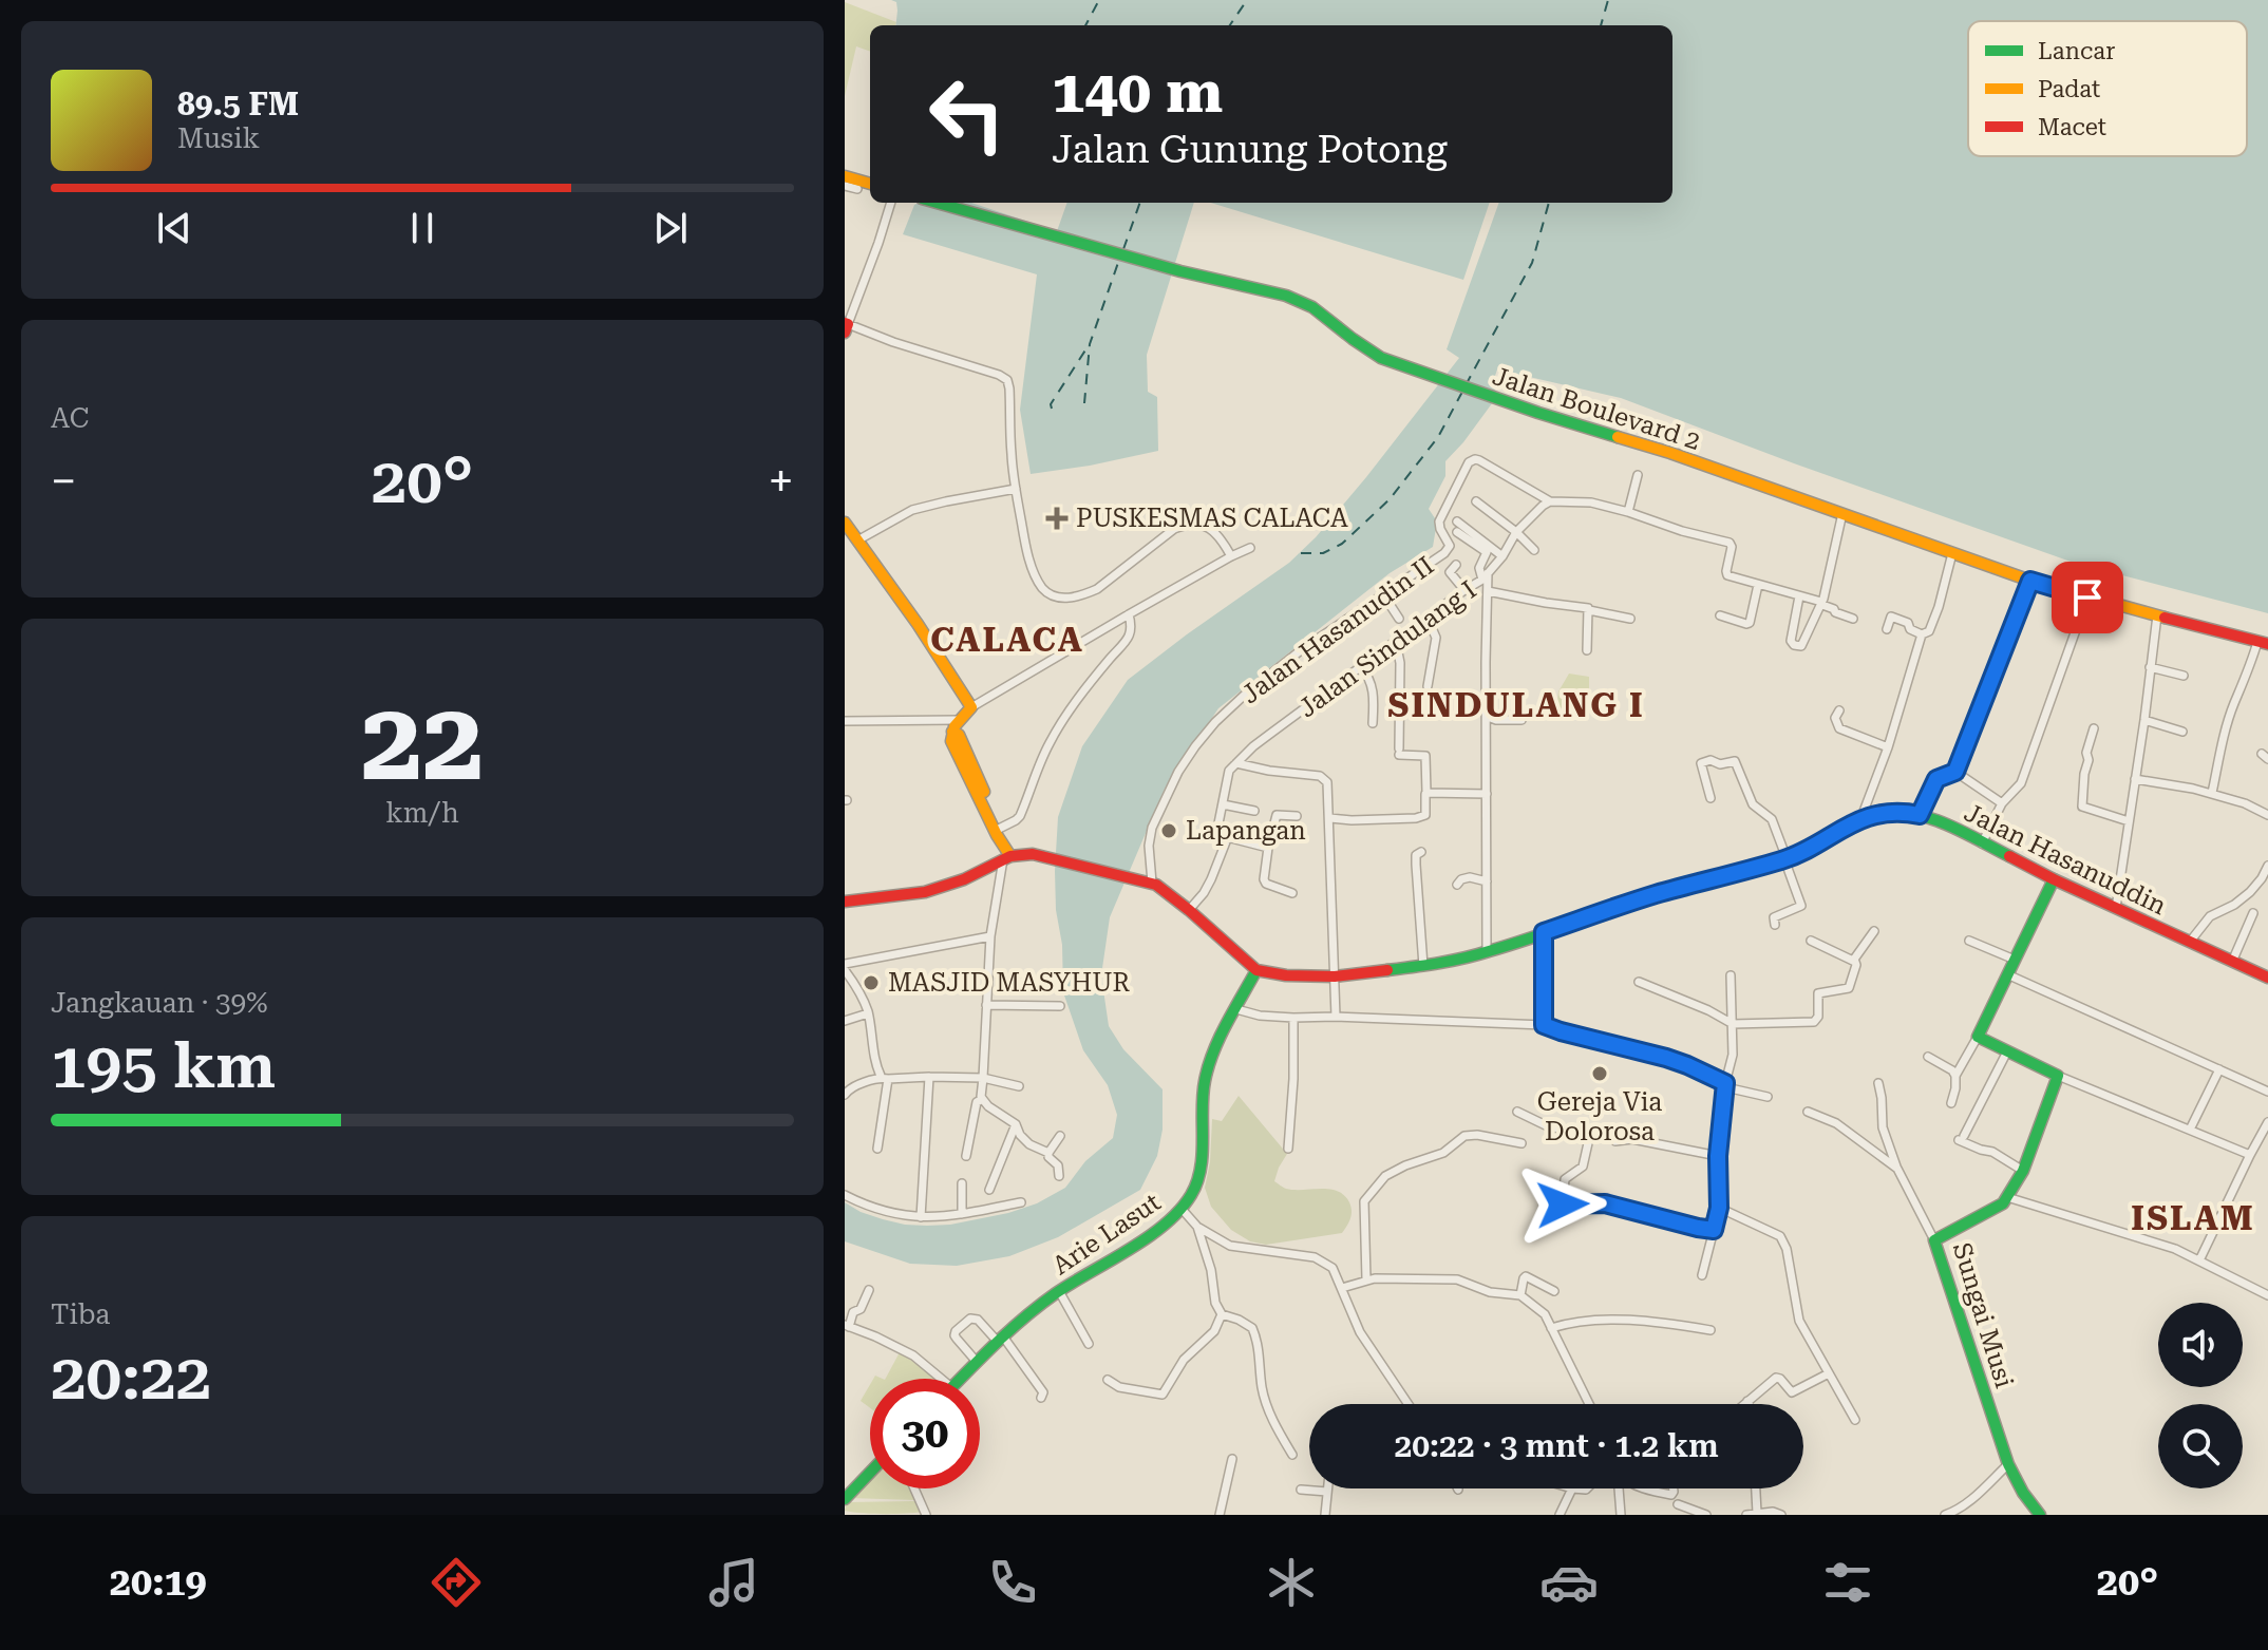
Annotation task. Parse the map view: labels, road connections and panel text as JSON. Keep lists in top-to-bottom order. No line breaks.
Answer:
{"streets":{"main road":["Jalan Boulevard 2","Jalan Hasanuddin","Arie Lasut","Sungai Musi"],"street":["Jalan Hasanudin II","Jalan Sindulang I"]},"crossings":[["Jalan Hasanudin II","Jalan Sindulang I"],["Jalan Hasanuddin","Arie Lasut"]],"districts":["CALACA","SINDULANG I","ISLAM"],"places":{"health":["PUSKESMAS CALACA"],"other":["Lapangan","MASJID MASYHUR","Gereja Via Dolorosa"]},"legend":["Lancar","Padat","Macet"],"page":{"turn":["140 m","Jalan Gunung Potong"],"song":["89.5 FM","Musik"],"tile":["AC",["22","km/h"],["Jangkauan · 39%","195 km"],["Tiba","20:22"]],"heat":["−","20°","+"],"limit":"30","trip":"20:22 · 3 mnt · 1.2 km","tabs":["20:19","20°"]}}
